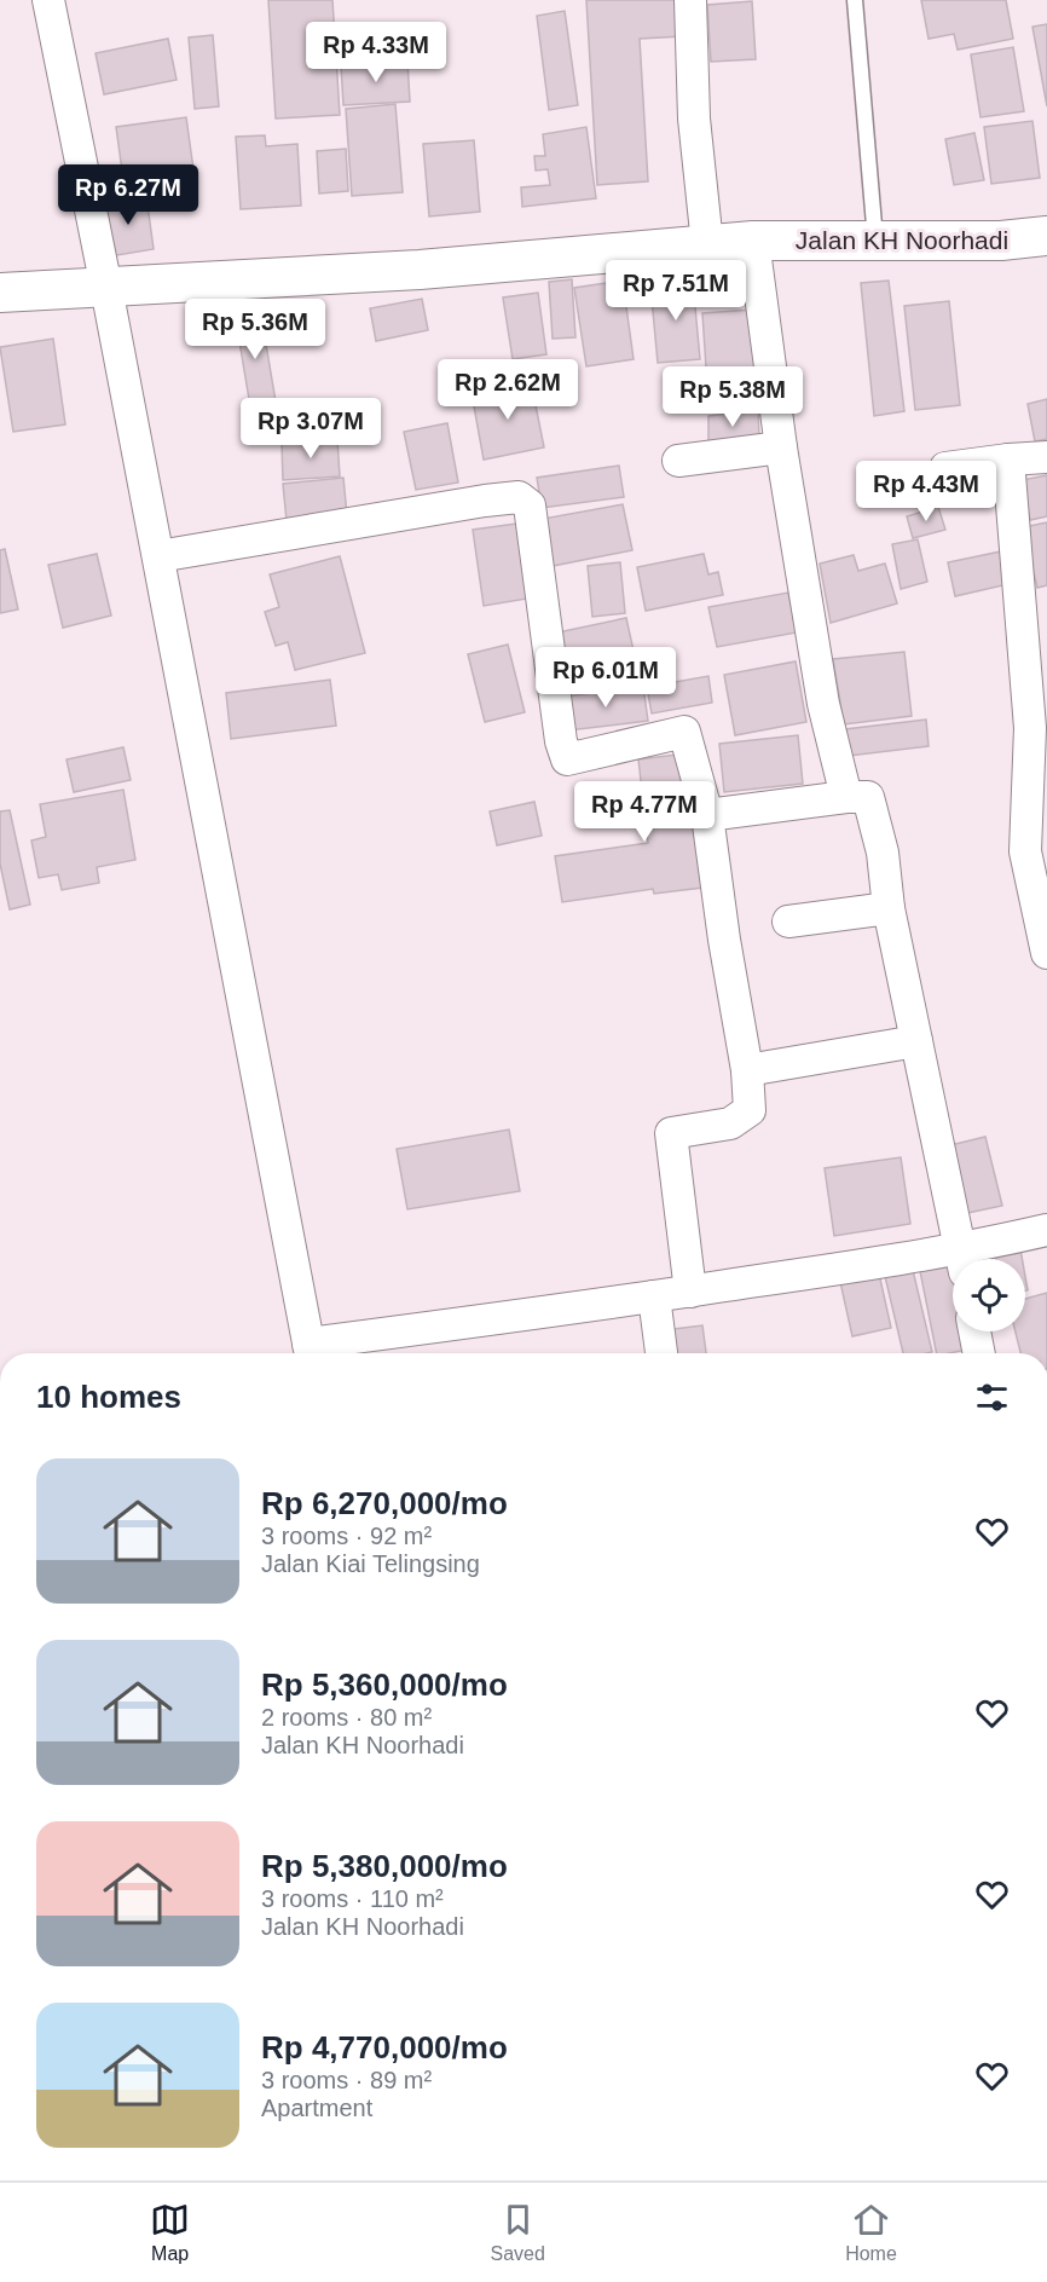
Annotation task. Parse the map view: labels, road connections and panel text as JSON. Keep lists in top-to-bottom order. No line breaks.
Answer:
{"streets":{"street":["Jalan KH Noorhadi"]},"page":{"price":["Rp 4.33M","Rp 6.27M","Rp 7.51M","Rp 5.36M","Rp 2.62M","Rp 5.38M","Rp 3.07M","Rp 4.43M","Rp 6.01M","Rp 4.77M"],"heading":"10 homes","list":[{"name":"Rp 6,270,000/mo","note":"3 rooms · 92 m² · Jalan Kiai Telingsing"},{"name":"Rp 5,360,000/mo","note":"2 rooms · 80 m² · Jalan KH Noorhadi"},{"name":"Rp 5,380,000/mo","note":"3 rooms · 110 m² · Jalan KH Noorhadi"},{"name":"Rp 4,770,000/mo","note":"3 rooms · 89 m² · Apartment"}],"tabs":["Map","Saved","Home"]}}
